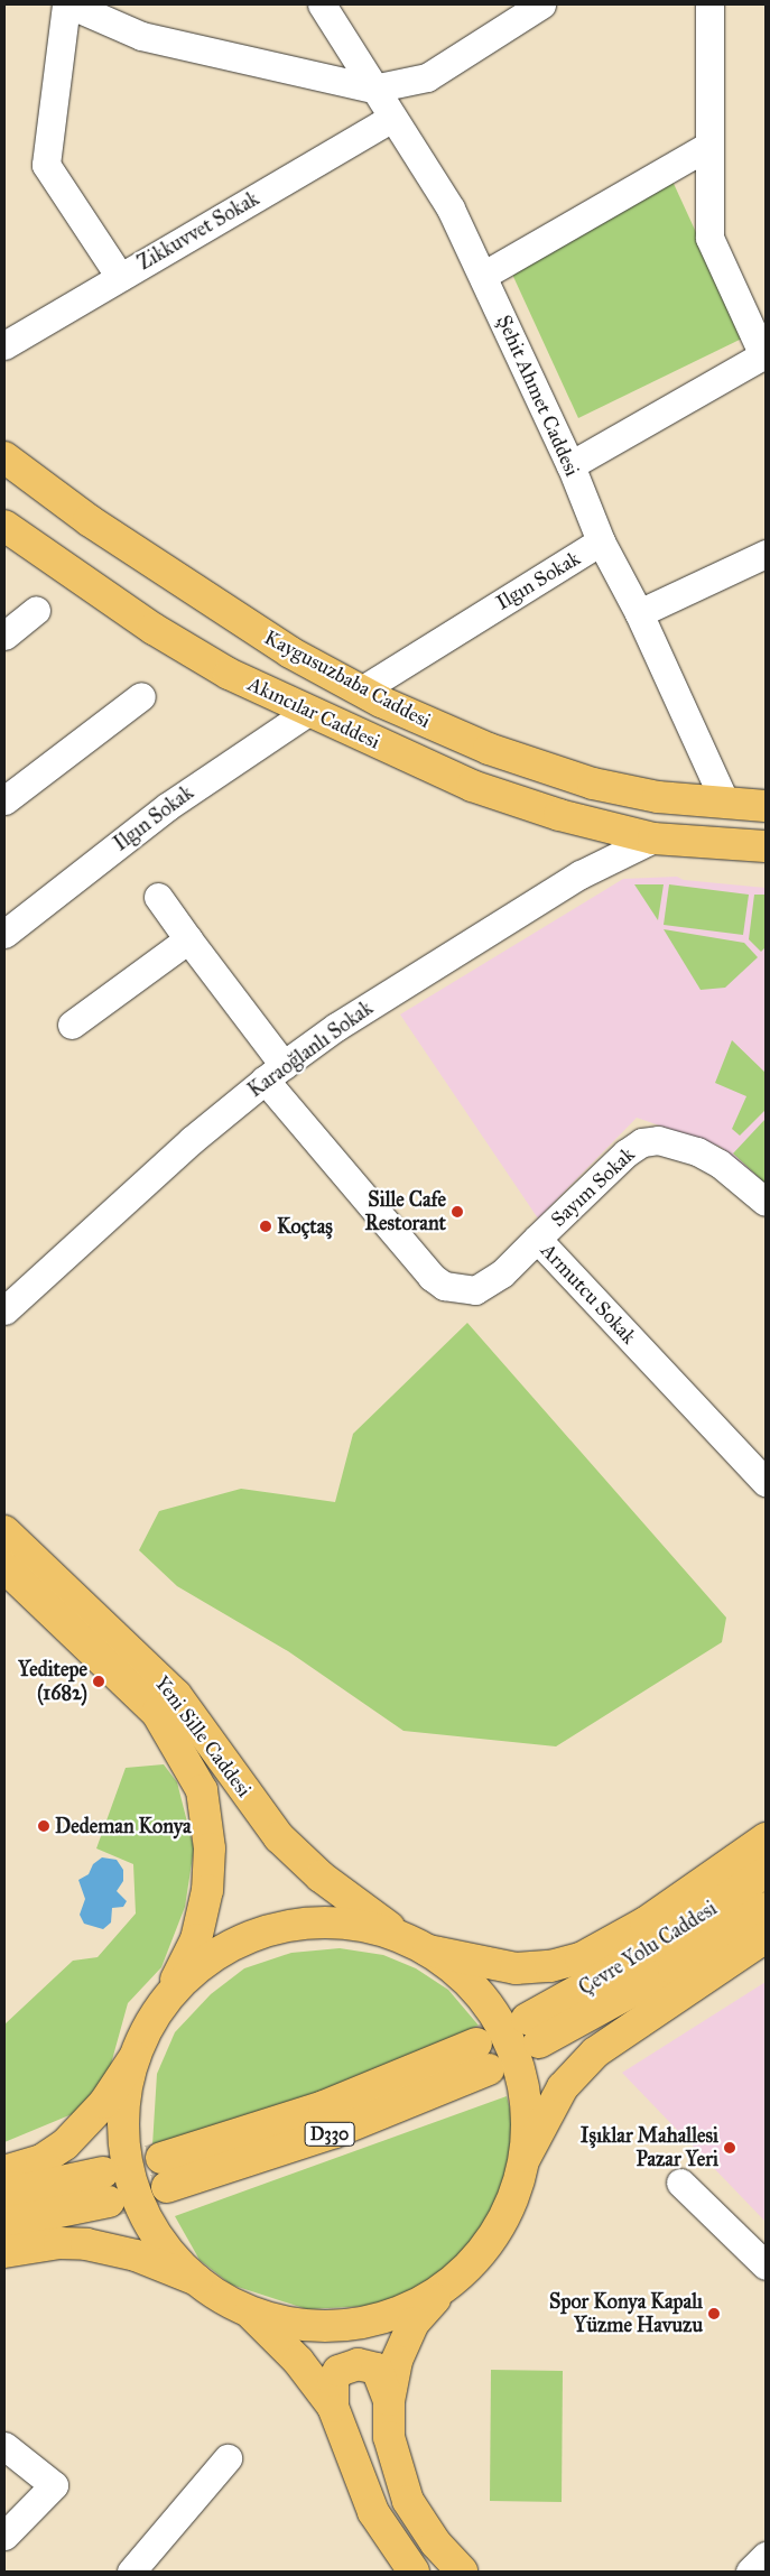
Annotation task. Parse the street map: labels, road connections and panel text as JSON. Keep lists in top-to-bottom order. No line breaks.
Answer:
{"streets":{"main road":["Kaygusuzbaba Caddesi","Akıncılar Caddesi","Yeni Sille Caddesi","Çevre Yolu Caddesi","D330"],"street":["Zikkuvvet Sokak","Şehit Ahmet Caddesi","Ilgın Sokak","Karaoğlanlı Sokak","Sayım Sokak","Armutcu Sokak"]},"crossings":[["Zikkuvvet Sokak","Şehit Ahmet Caddesi"],["Şehit Ahmet Caddesi","Ilgın Sokak"],["Şehit Ahmet Caddesi","Kaygusuzbaba Caddesi"],["Ilgın Sokak","Kaygusuzbaba Caddesi"],["Ilgın Sokak","Akıncılar Caddesi"],["Akıncılar Caddesi","Karaoğlanlı Sokak"],["Karaoğlanlı Sokak","Armutcu Sokak"],["Sayım Sokak","Armutcu Sokak"]],"places":["Sille Cafe Restorant","Koçtaş","Yeditepe (1682)","Dedeman Konya","Işıklar Mahallesi Pazar Yeri","Spor Konya Kapalı Yüzme Havuzu"]}
